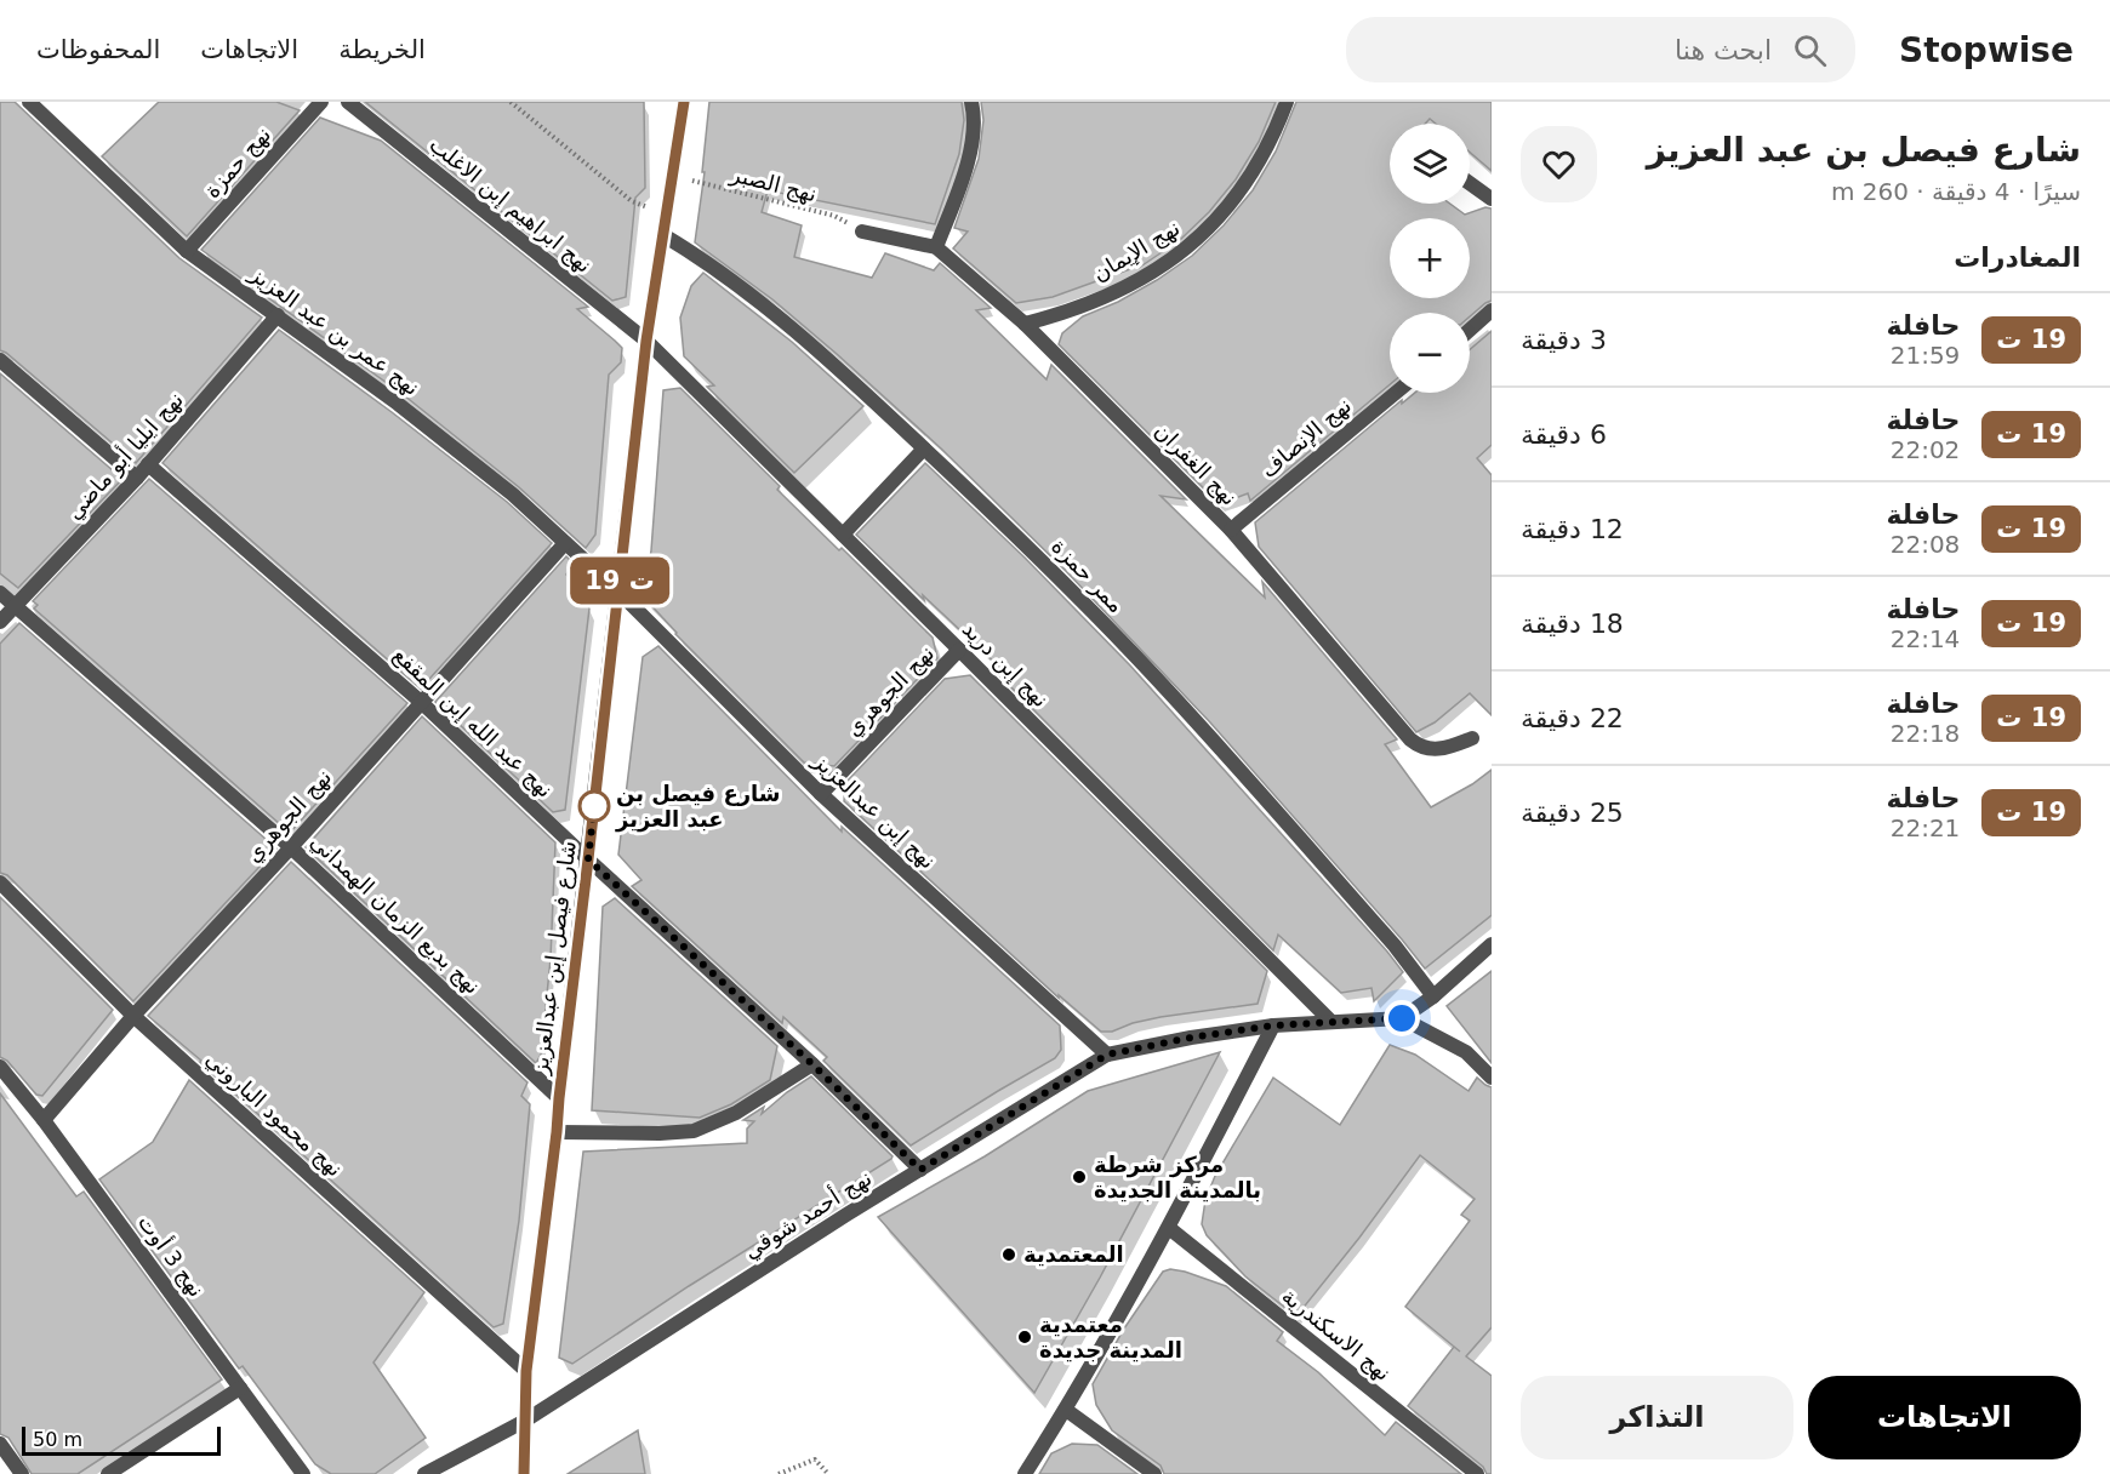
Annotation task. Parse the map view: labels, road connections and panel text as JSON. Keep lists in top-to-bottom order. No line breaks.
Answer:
{"streets":{"main road":["شارع فيصل إبن عبدالعزيز"],"street":["نهج حمزة","نهج ابراهيم إبن الاغلب","نهج الإيمان","نهج عمر بن عبد العزيز","نهج الإنصاف","نهج ايليا أبو ماضي","نهج الغفران","ممر حمزة","نهج إبن دريد","نهج الجوهري","نهج عبد الله إبن المقفع","نهج إبن عبدالعزيز","نهج بديع الزمان الهمداني","نهج محمود الباروني","نهج أحمد شوقي","نهج 3 أوت","نهج الاسكندرية"],"path":["نهج الصبر"]},"crossings":[["نهج حمزة","نهج عمر بن عبد العزيز"],["نهج الصبر","نهج الغفران"],["نهج الصبر","شارع فيصل إبن عبدالعزيز"],["نهج ابراهيم إبن الاغلب","نهج إبن دريد"],["نهج ابراهيم إبن الاغلب","شارع فيصل إبن عبدالعزيز"],["نهج الإيمان","نهج الغفران"],["نهج عمر بن عبد العزيز","نهج ايليا أبو ماضي"],["نهج عمر بن عبد العزيز","نهج الجوهري"],["نهج عمر بن عبد العزيز","نهج إبن عبدالعزيز"],["نهج عمر بن عبد العزيز","شارع فيصل إبن عبدالعزيز"],["نهج الإنصاف","نهج الغفران"],["نهج ايليا أبو ماضي","نهج عبد الله إبن المقفع"],["نهج ايليا أبو ماضي","نهج بديع الزمان الهمداني"],["ممر حمزة","شارع فيصل إبن عبدالعزيز"],["نهج إبن دريد","نهج الجوهري"],["نهج إبن دريد","شارع فيصل إبن عبدالعزيز"],["نهج إبن دريد","نهج أحمد شوقي"],["نهج الجوهري","نهج عبد الله إبن المقفع"],["نهج الجوهري","نهج إبن عبدالعزيز"],["نهج الجوهري","نهج بديع الزمان الهمداني"],["نهج الجوهري","نهج محمود الباروني"],["نهج الجوهري","نهج 3 أوت"],["نهج عبد الله إبن المقفع","شارع فيصل إبن عبدالعزيز"],["نهج عبد الله إبن المقفع","نهج أحمد شوقي"],["نهج إبن عبدالعزيز","شارع فيصل إبن عبدالعزيز"],["نهج إبن عبدالعزيز","نهج أحمد شوقي"],["نهج بديع الزمان الهمداني","شارع فيصل إبن عبدالعزيز"],["شارع فيصل إبن عبدالعزيز","نهج محمود الباروني"],["شارع فيصل إبن عبدالعزيز","نهج أحمد شوقي"]],"places":["شارع فيصل بن عبد العزيز","مركز شرطة بالمدينة الجديدة","المعتمدية","معتمدية المدينة جديدة"],"scale_bar":"50 m","page":{"header":"Stopwise","search":"ابحث هنا","nav":["الخريطة","الاتجاهات","المحفوظات"],"heading":[["شارع فيصل بن عبد العزيز","سيرًا · 4 دقيقة · 260 m"],"المغادرات"],"on_map":"19 ت","map_buttons":["+","−"],"list":[{"mark":"19 ت","name":"حافلة","note":"21:59","value":"3 دقيقة"},{"mark":"19 ت","name":"حافلة","note":"22:02","value":"6 دقيقة"},{"mark":"19 ت","name":"حافلة","note":"22:08","value":"12 دقيقة"},{"mark":"19 ت","name":"حافلة","note":"22:14","value":"18 دقيقة"},{"mark":"19 ت","name":"حافلة","note":"22:18","value":"22 دقيقة"},{"mark":"19 ت","name":"حافلة","note":"22:21","value":"25 دقيقة"}],"buttons":["الاتجاهات","التذاكر"],"scale":"50 m"}}
